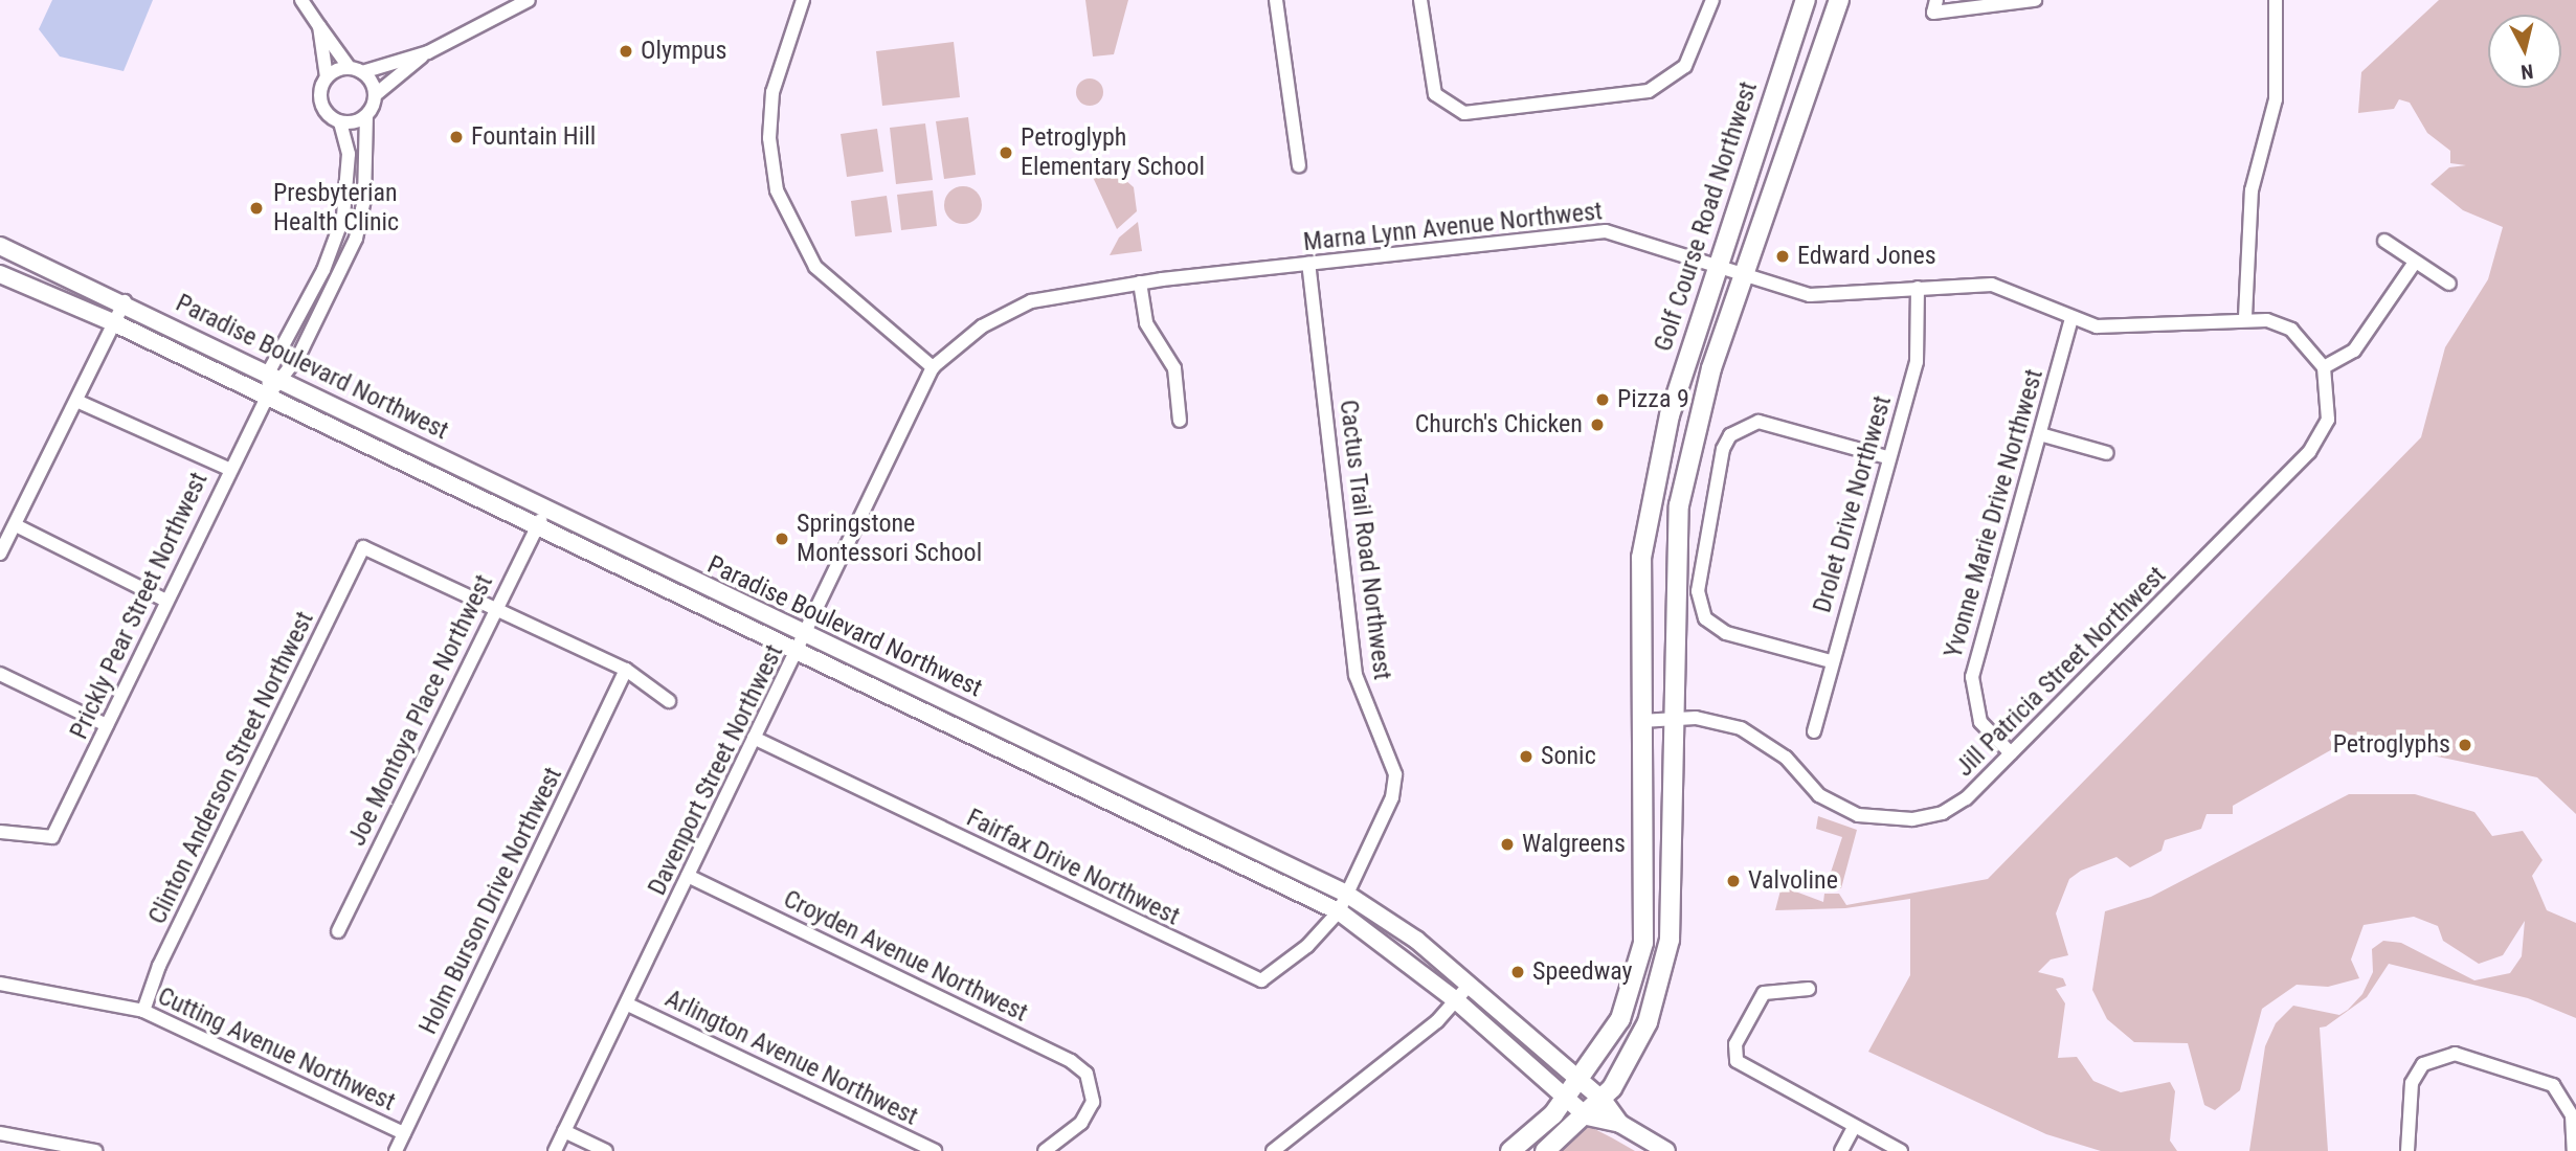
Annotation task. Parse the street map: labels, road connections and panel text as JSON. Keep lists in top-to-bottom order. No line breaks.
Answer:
{"streets":{"main road":["Golf Course Road Northwest"],"street":["Marna Lynn Avenue Northwest","Paradise Boulevard Northwest","Drolet Drive Northwest","Yvonne Marie Drive Northwest","Cactus Trail Road Northwest","Prickly Pear Street Northwest","Jill Patricia Street Northwest","Joe Montoya Place Northwest","Clinton Anderson Street Northwest","Davenport Street Northwest","Fairfax Drive Northwest","Holm Burson Drive Northwest","Croyden Avenue Northwest","Cutting Avenue Northwest","Arlington Avenue Northwest"]},"crossings":[["Golf Course Road Northwest","Marna Lynn Avenue Northwest"],["Golf Course Road Northwest","Paradise Boulevard Northwest"],["Golf Course Road Northwest","Jill Patricia Street Northwest"],["Marna Lynn Avenue Northwest","Drolet Drive Northwest"],["Marna Lynn Avenue Northwest","Yvonne Marie Drive Northwest"],["Marna Lynn Avenue Northwest","Cactus Trail Road Northwest"],["Marna Lynn Avenue Northwest","Davenport Street Northwest"],["Paradise Boulevard Northwest","Cactus Trail Road Northwest"],["Paradise Boulevard Northwest","Prickly Pear Street Northwest"],["Paradise Boulevard Northwest","Joe Montoya Place Northwest"],["Paradise Boulevard Northwest","Davenport Street Northwest"],["Paradise Boulevard Northwest","Fairfax Drive Northwest"],["Yvonne Marie Drive Northwest","Jill Patricia Street Northwest"],["Cactus Trail Road Northwest","Fairfax Drive Northwest"],["Joe Montoya Place Northwest","Clinton Anderson Street Northwest"],["Clinton Anderson Street Northwest","Cutting Avenue Northwest"],["Davenport Street Northwest","Fairfax Drive Northwest"],["Davenport Street Northwest","Croyden Avenue Northwest"],["Davenport Street Northwest","Arlington Avenue Northwest"],["Holm Burson Drive Northwest","Cutting Avenue Northwest"]],"places":["Olympus","Fountain Hill","Petroglyph Elementary School","Presbyterian Health Clinic","Edward Jones","Pizza 9","Church's Chicken","Springstone Montessori School","Petroglyphs","Sonic","Walgreens","Valvoline","Speedway"],"north":"bottom"}
